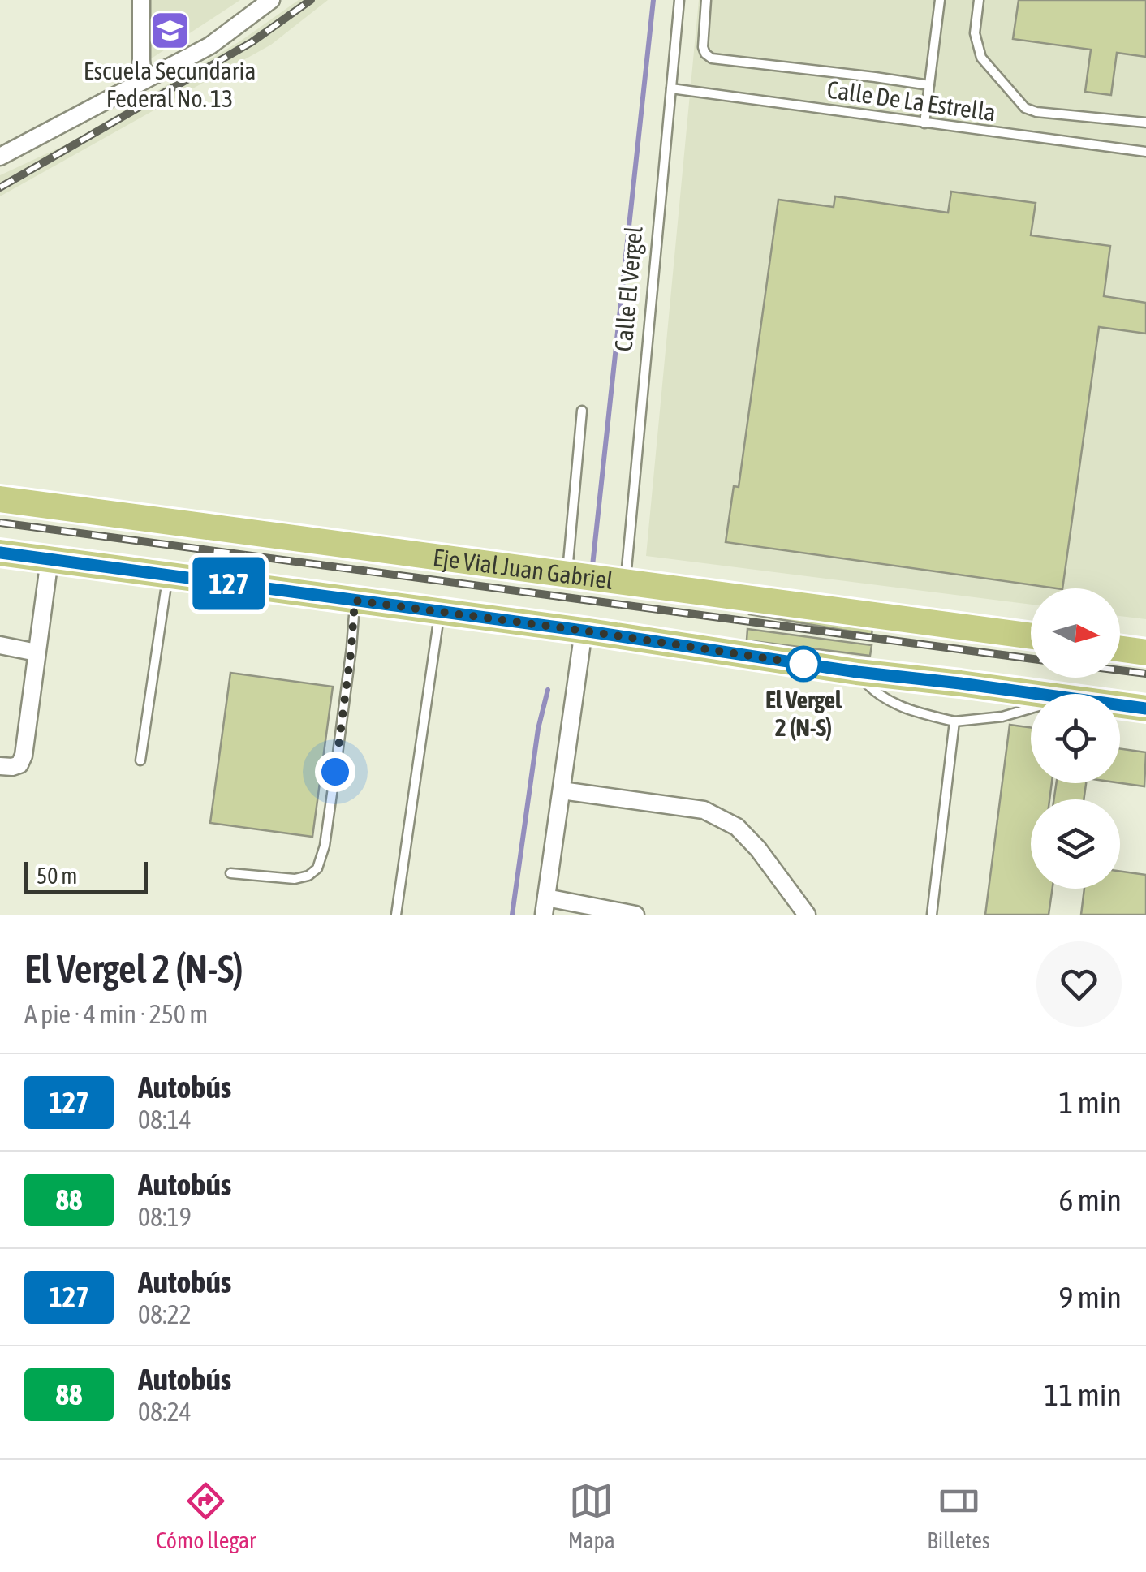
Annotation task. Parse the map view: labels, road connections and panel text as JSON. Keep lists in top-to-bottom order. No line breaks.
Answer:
{"streets":{"main road":["Eje Vial Juan Gabriel"],"lane":["Calle De La Estrella","Calle El Vergel"]},"crossings":[["Calle De La Estrella","Calle El Vergel"],["Calle El Vergel","Eje Vial Juan Gabriel"]],"places":{"school or university":["Escuela Secundaria Federal No. 13"],"other":["El Vergel 2 (N-S)"]},"lines":["bus line 127"],"scale_bar":"50 m","north":"right","page":{"on_map":"127","scale":"50 m","heading":["El Vergel 2 (N-S)","A pie · 4 min · 250 m"],"list":[{"mark":"127","name":"Autobús","note":"08:14","value":"1 min"},{"mark":"88","name":"Autobús","note":"08:19","value":"6 min"},{"mark":"127","name":"Autobús","note":"08:22","value":"9 min"},{"mark":"88","name":"Autobús","note":"08:24","value":"11 min"}],"tabs":["Cómo llegar","Mapa","Billetes"]}}
